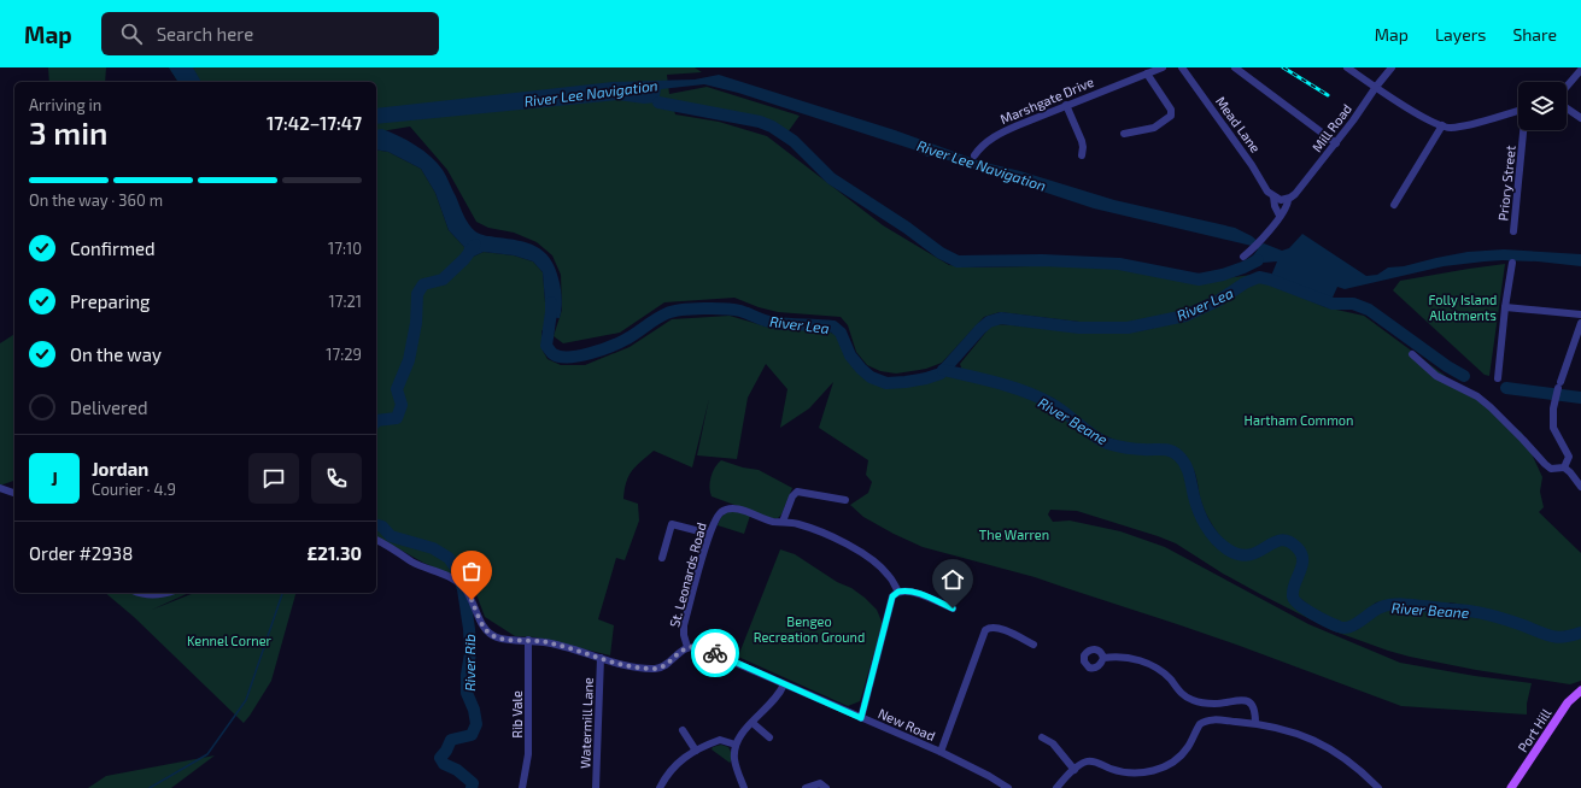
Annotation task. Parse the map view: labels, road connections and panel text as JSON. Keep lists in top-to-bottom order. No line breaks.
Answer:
{"streets":{"main road":["Port Hill"],"street":["Marshgate Drive","Mead Lane","Mill Road","Priory Street","St. Leonards Road","Rib Vale","Watermill Lane","New Road"]},"crossings":[["St. Leonards Road","New Road"]],"water":["River Lee Navigation","River Lea","River Beane","River Rib"],"parks":["Folly Island Allotments","Hartham Common","The Warren","Bengeo Recreation Ground","Kennel Corner"],"page":{"header":"Map","search":"Search here","nav":["Map","Layers","Share"],"heading":["3 min","Arriving in","17:42–17:47"],"panel":["Jordan","Courier · 4.9","Order #2938","£21.30"],"bar":"On the way · 360 m","list":[["Confirmed","17:10"],["Preparing","17:21"],["On the way","17:29"],"Delivered"],"round":"J"}}
